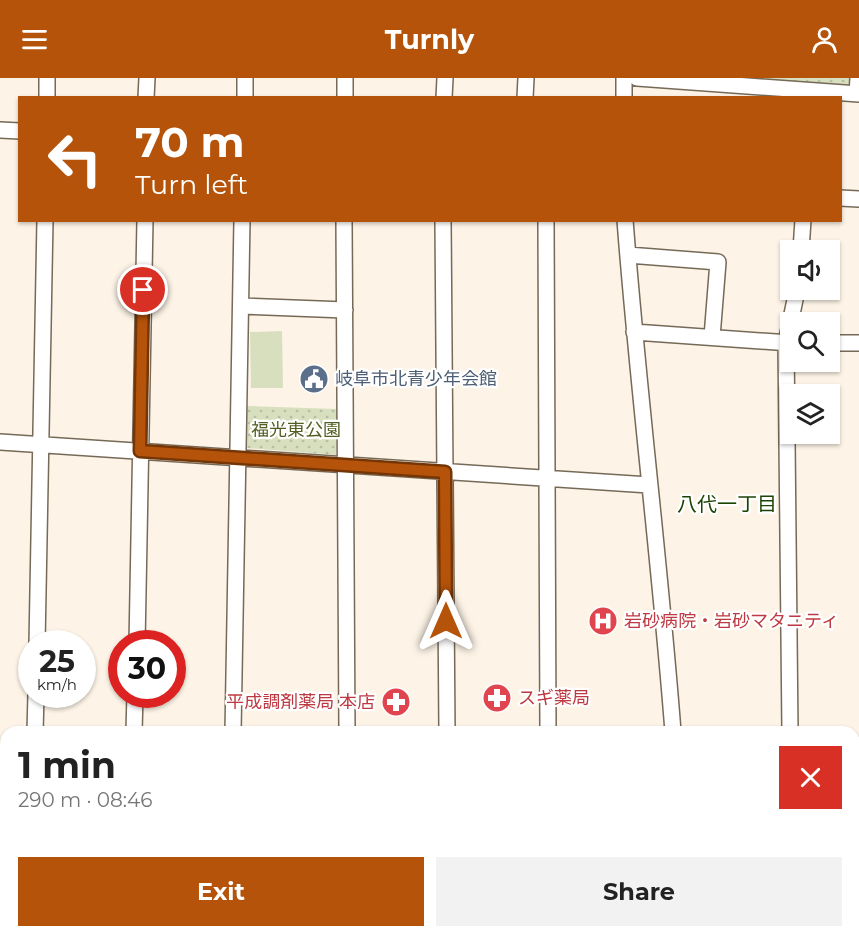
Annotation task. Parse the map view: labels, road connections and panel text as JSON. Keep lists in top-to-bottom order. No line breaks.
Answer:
{"districts":["八代一丁目"],"parks":["福光東公園"],"places":{"public building":["岐阜市北青少年会館"],"hospital":["岩砂病院・岩砂マタニティ"],"pharmacy":["スギ薬局","平成調剤薬局 本店"]},"page":{"header":"Turnly","turn":["70 m","Turn left"],"speed":"25 km/h","limit":"30","heading":["1 min","290 m · 08:46"],"buttons":["Exit","Share"]}}
